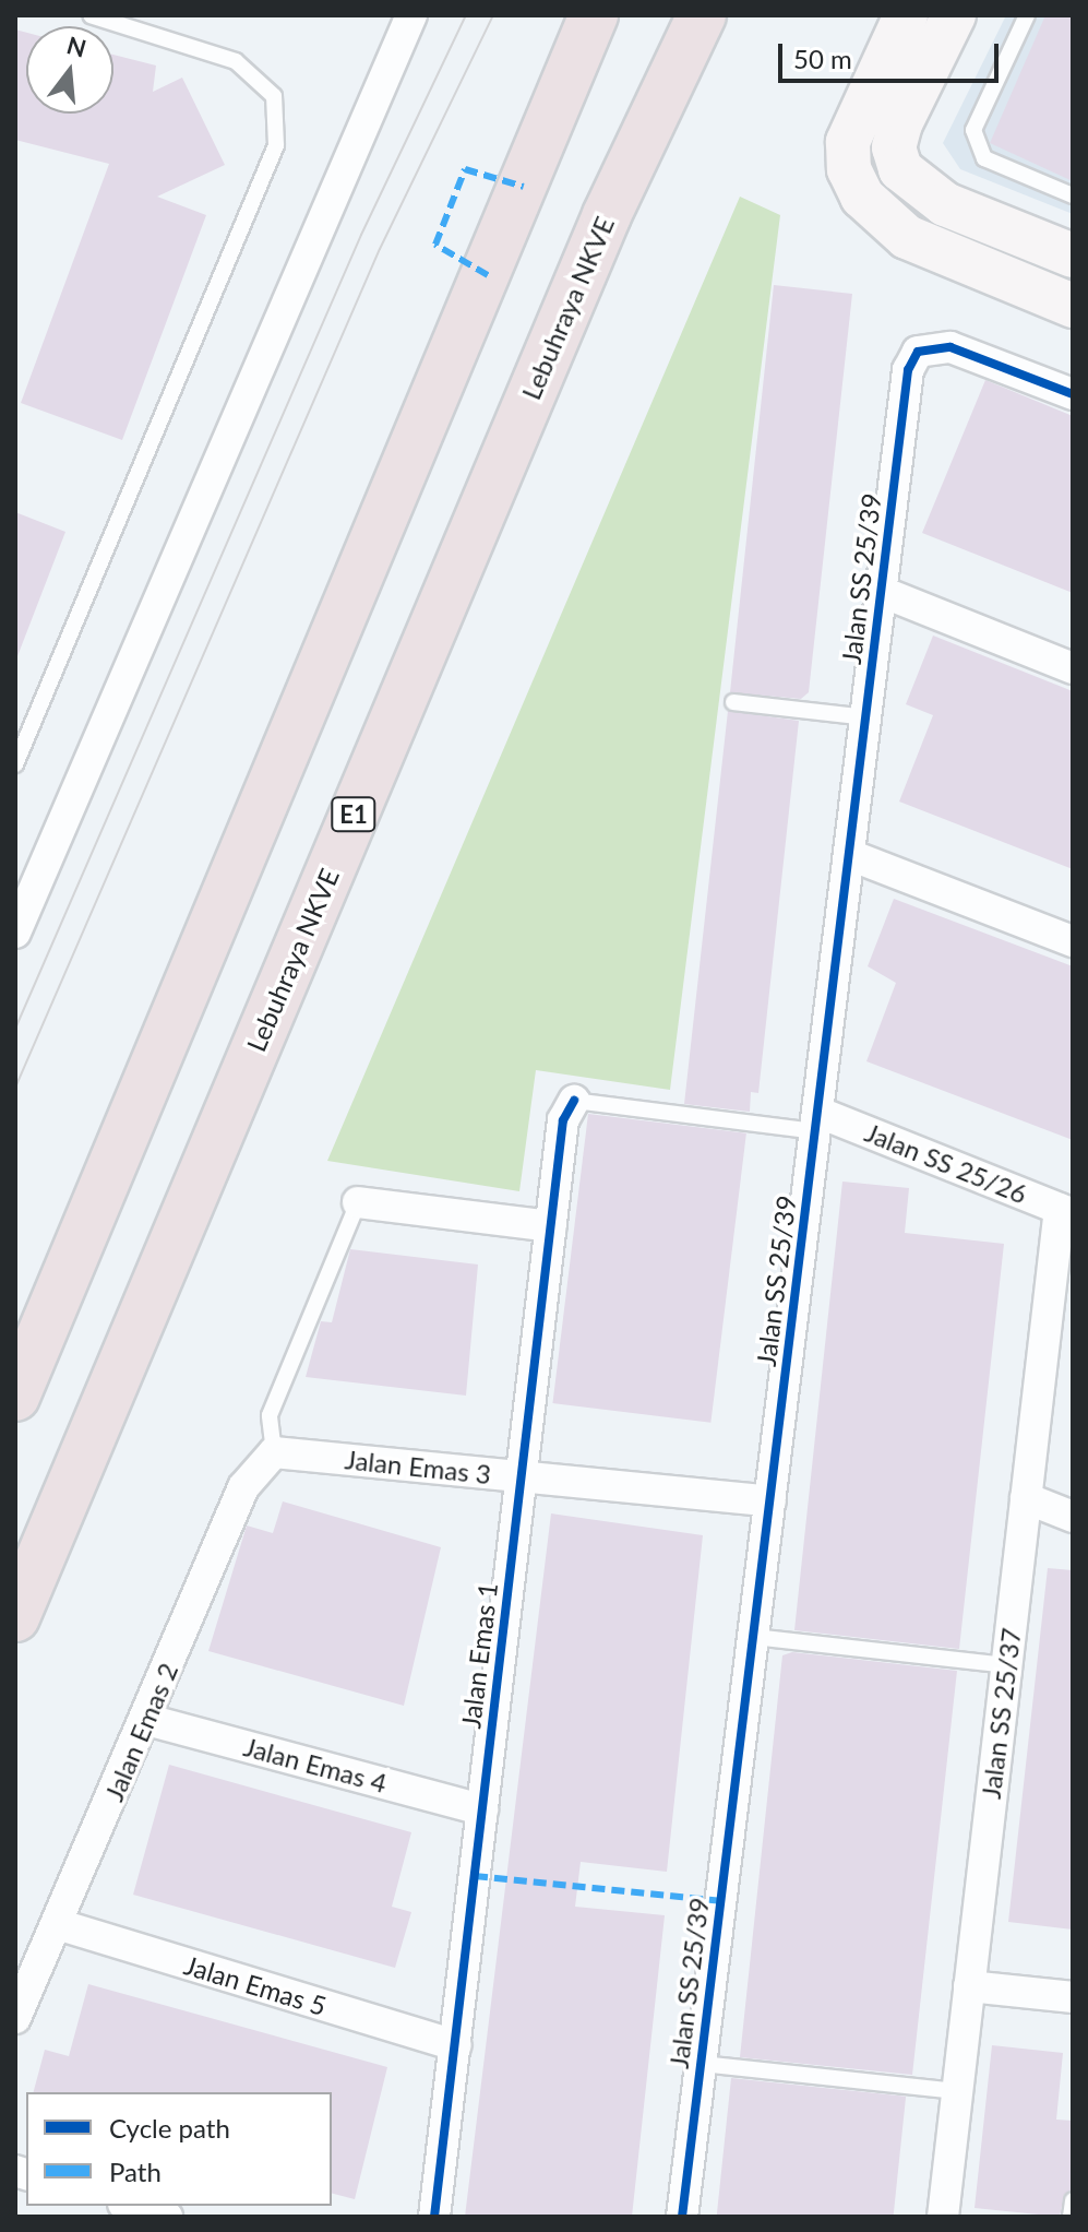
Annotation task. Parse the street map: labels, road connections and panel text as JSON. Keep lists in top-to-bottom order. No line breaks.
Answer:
{"streets":{"highway":["Lebuhraya NKVE","E1"],"street":["Jalan SS 25/39","Jalan SS 25/26","Jalan Emas 3","Jalan Emas 1","Jalan SS 25/37","Jalan Emas 2","Jalan Emas 4","Jalan Emas 5"]},"crossings":[["Jalan SS 25/39","Jalan SS 25/26"],["Jalan SS 25/39","Jalan Emas 3"],["Jalan SS 25/26","Jalan SS 25/37"],["Jalan Emas 3","Jalan Emas 1"],["Jalan Emas 3","Jalan Emas 2"],["Jalan Emas 1","Jalan Emas 4"],["Jalan Emas 1","Jalan Emas 5"],["Jalan Emas 2","Jalan Emas 4"],["Jalan Emas 2","Jalan Emas 5"]],"legend":["Cycle path","Path"],"scale_bar":"50 m","north":"top"}
